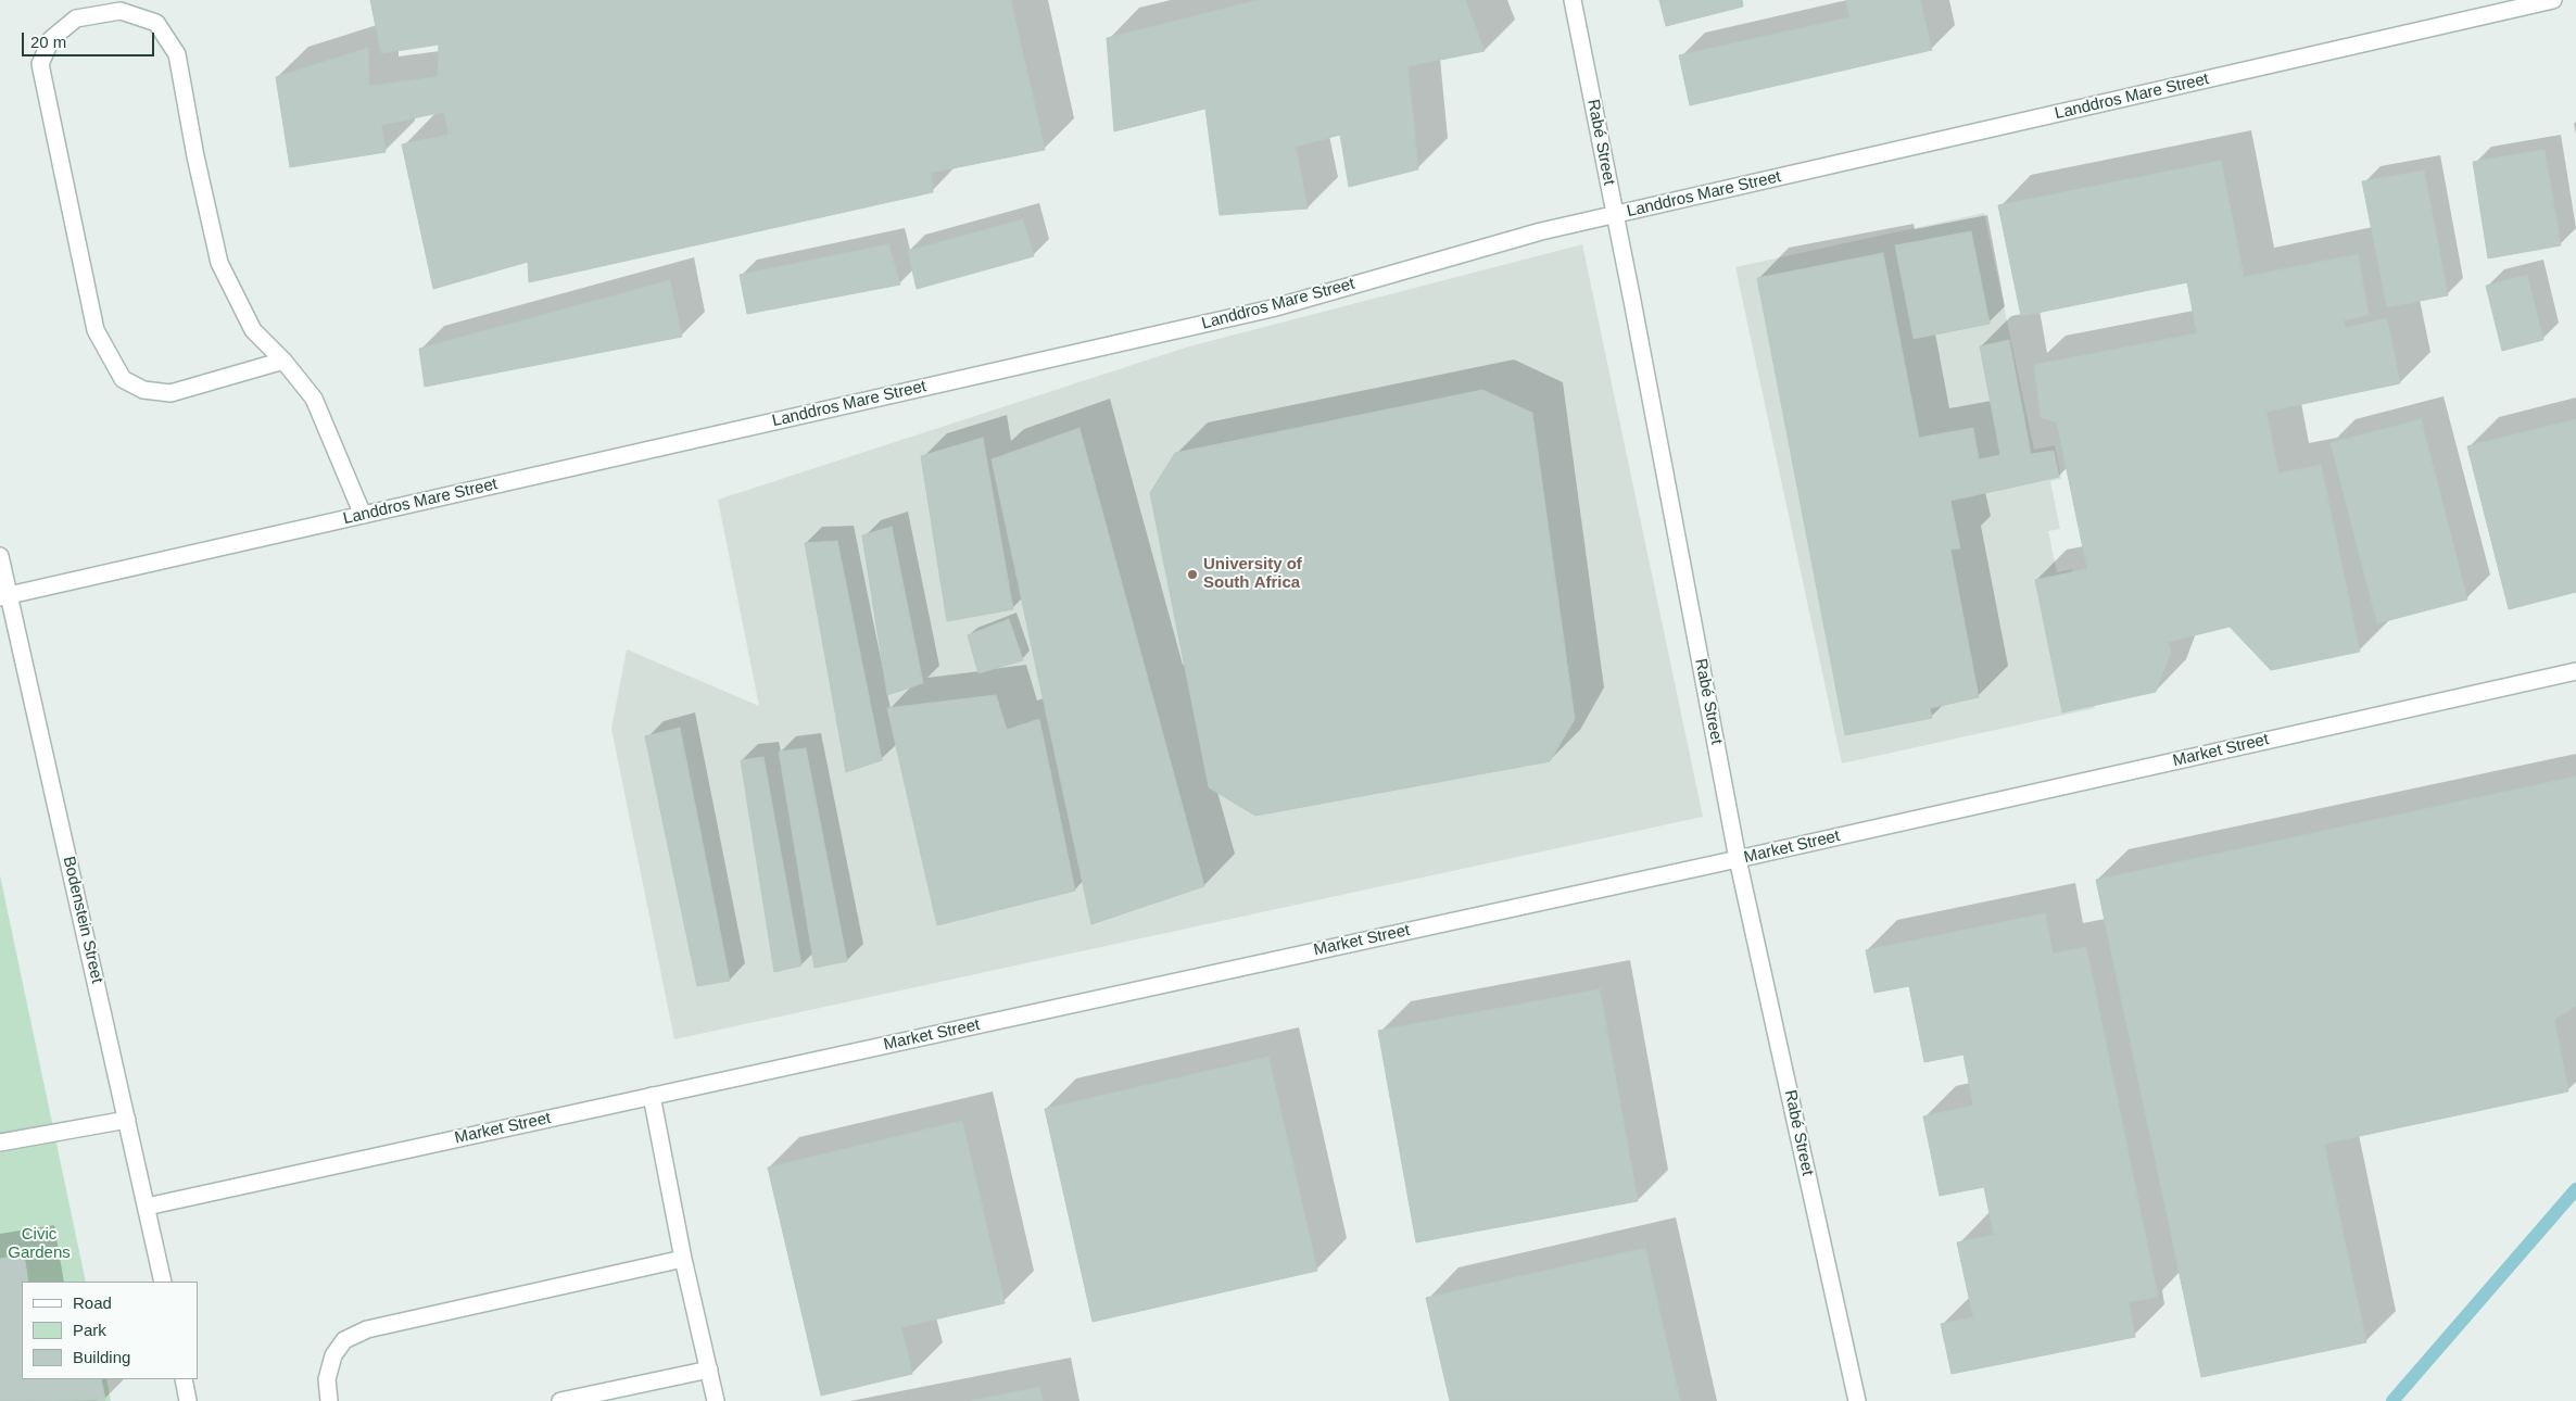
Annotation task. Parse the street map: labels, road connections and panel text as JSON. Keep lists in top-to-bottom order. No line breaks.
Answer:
{"streets":{"street":["Landdros Mare Street","Rabé Street","Market Street","Bodenstein Street"]},"crossings":[["Landdros Mare Street","Rabé Street"],["Landdros Mare Street","Bodenstein Street"],["Rabé Street","Market Street"],["Market Street","Bodenstein Street"]],"parks":["Civic Gardens"],"places":["University of South Africa"],"legend":["Road","Park","Building"],"scale_bar":"20 m"}
